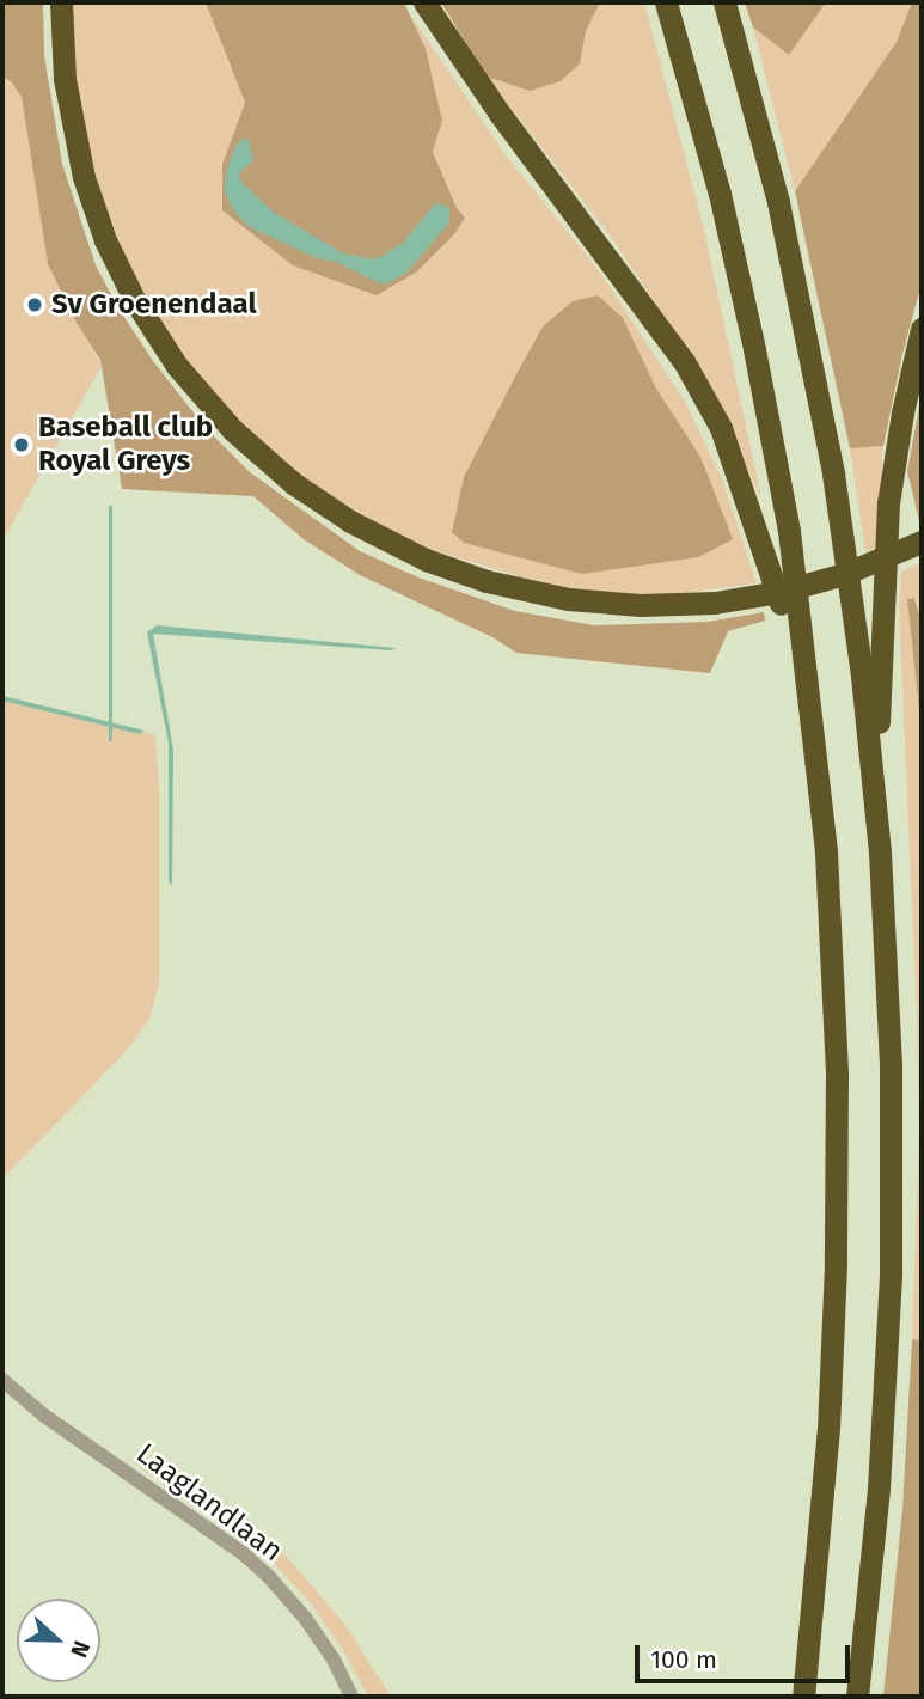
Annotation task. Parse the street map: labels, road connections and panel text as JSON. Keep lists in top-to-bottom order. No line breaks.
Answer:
{"streets":{"street":["Laaglandlaan"]},"places":["Sv Groenendaal","Baseball club Royal Greys"],"scale_bar":"100 m","north":"right"}
